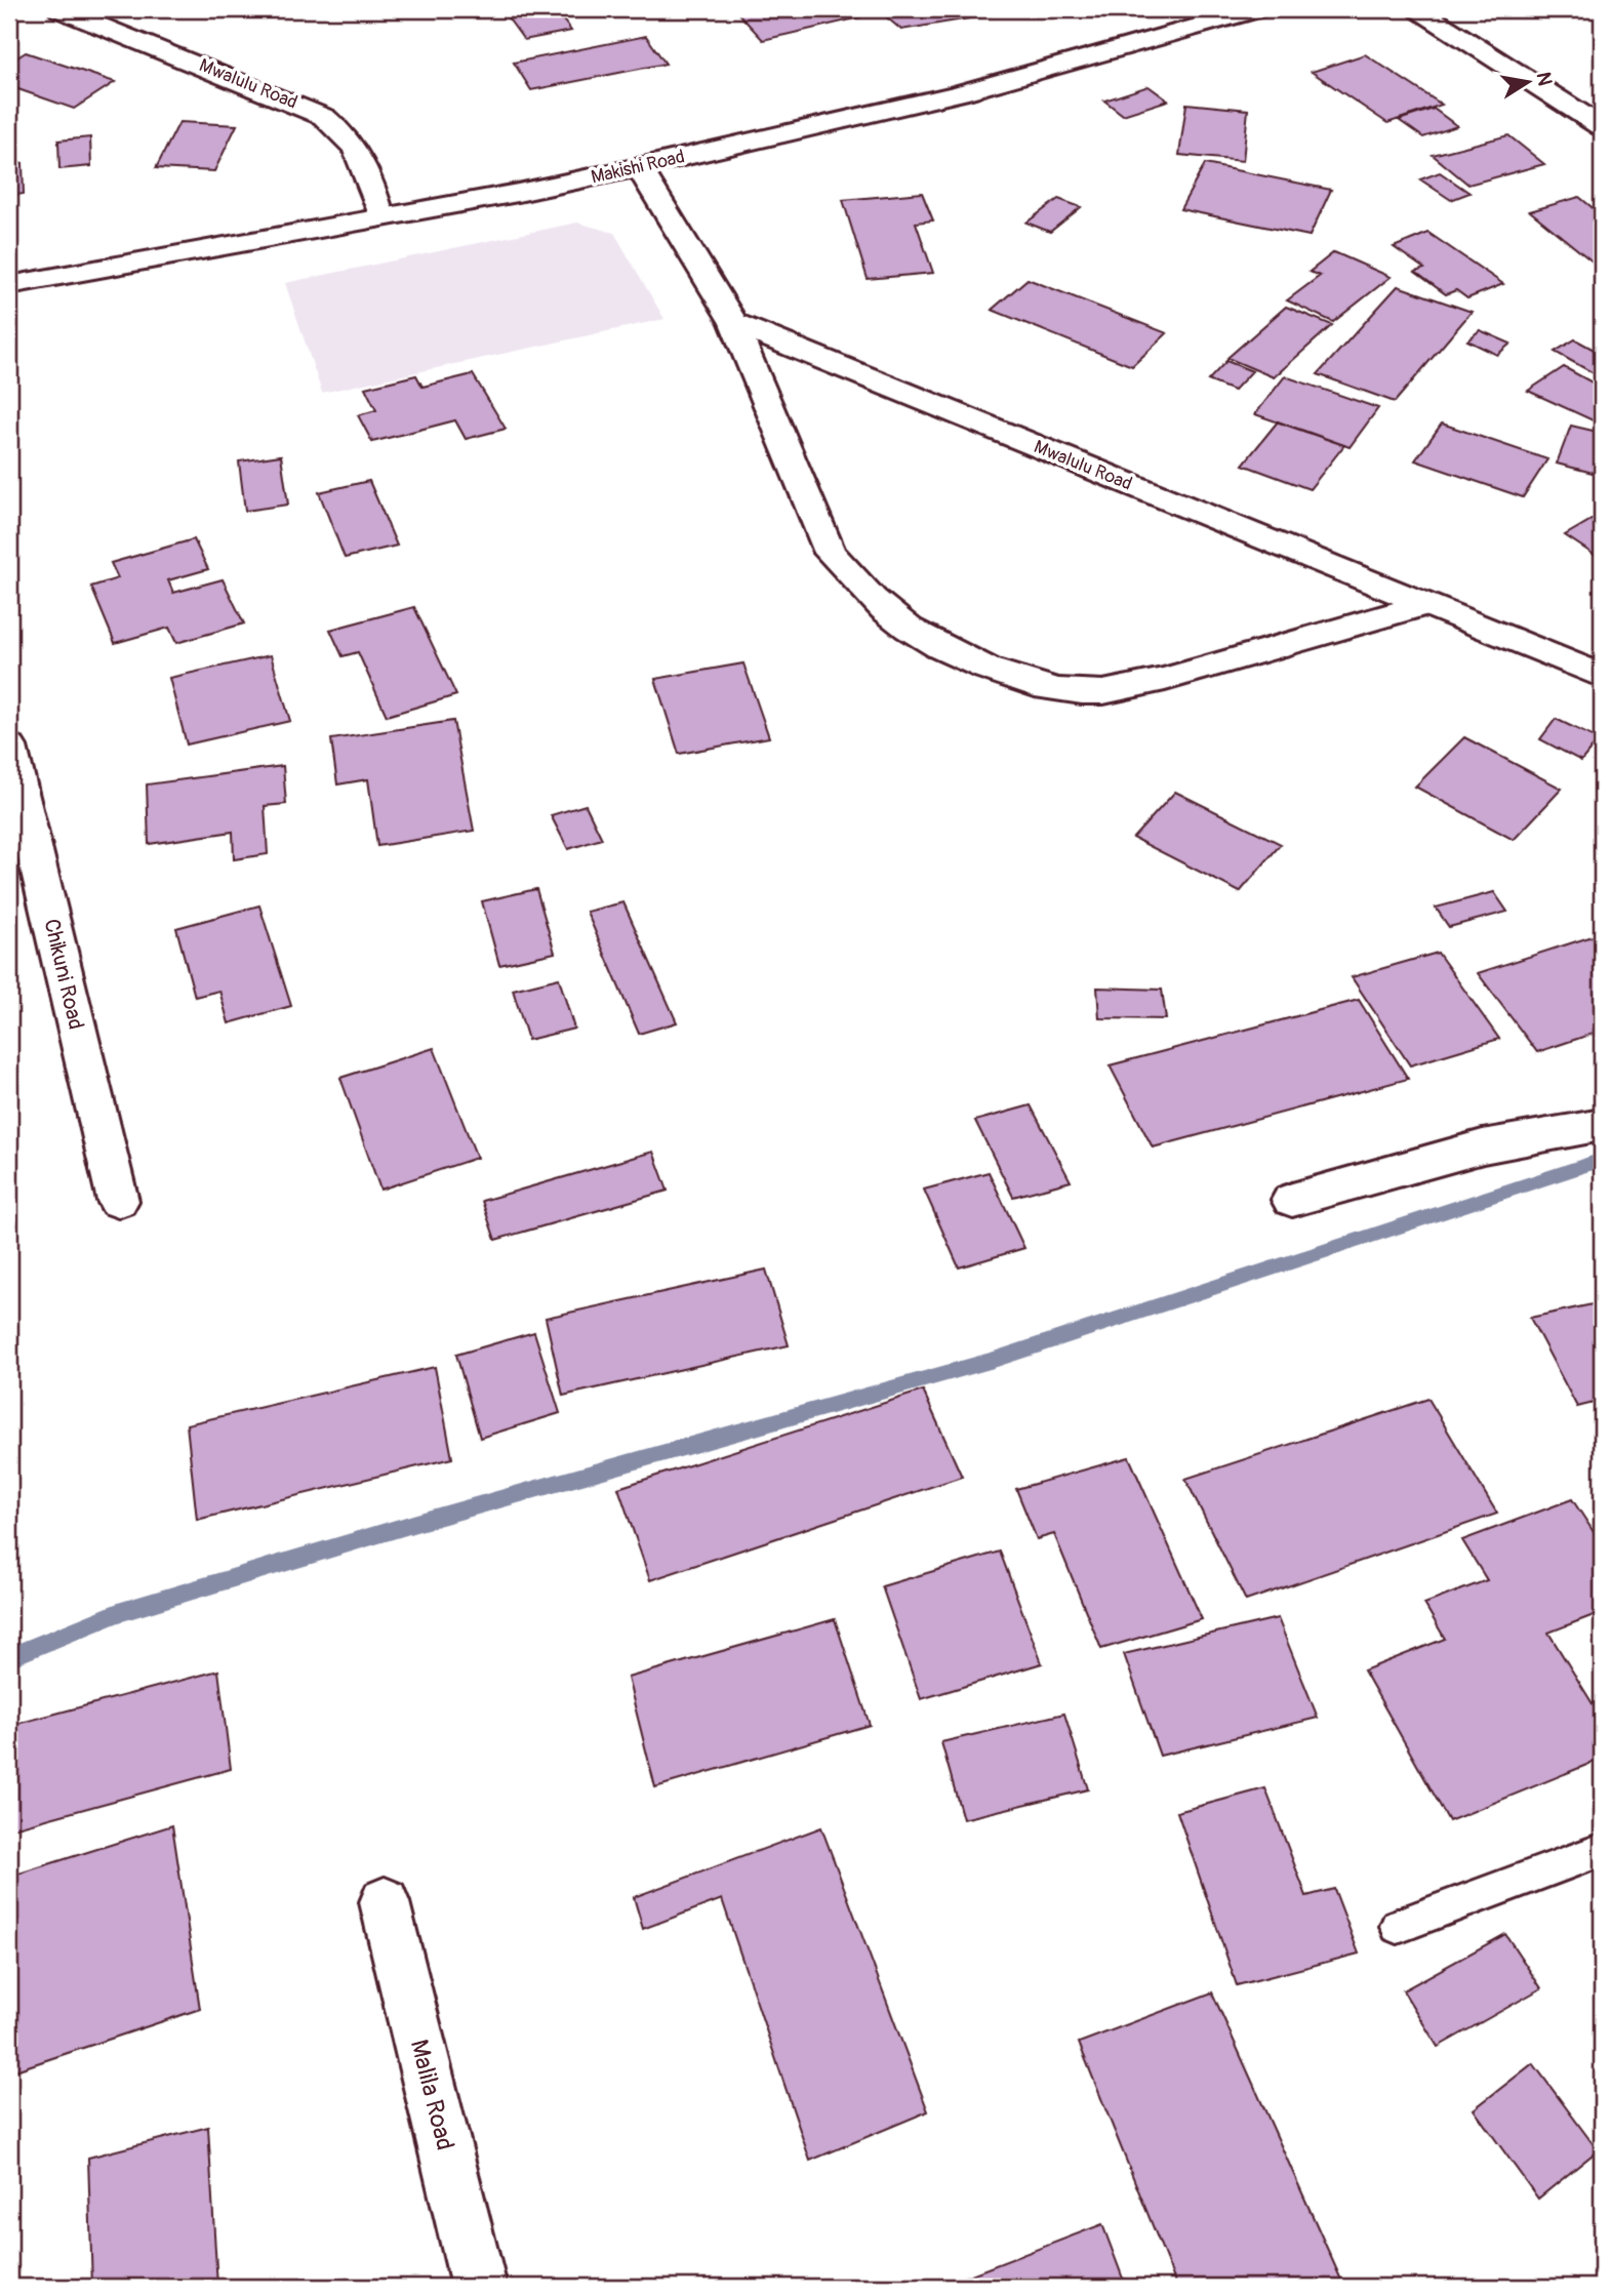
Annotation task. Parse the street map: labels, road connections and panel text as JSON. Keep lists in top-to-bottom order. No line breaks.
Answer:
{"streets":{"street":["Mwalulu Road","Makishi Road","Chikuni Road","Malila Road"]},"crossings":[["Mwalulu Road","Makishi Road"]],"north":"right"}
